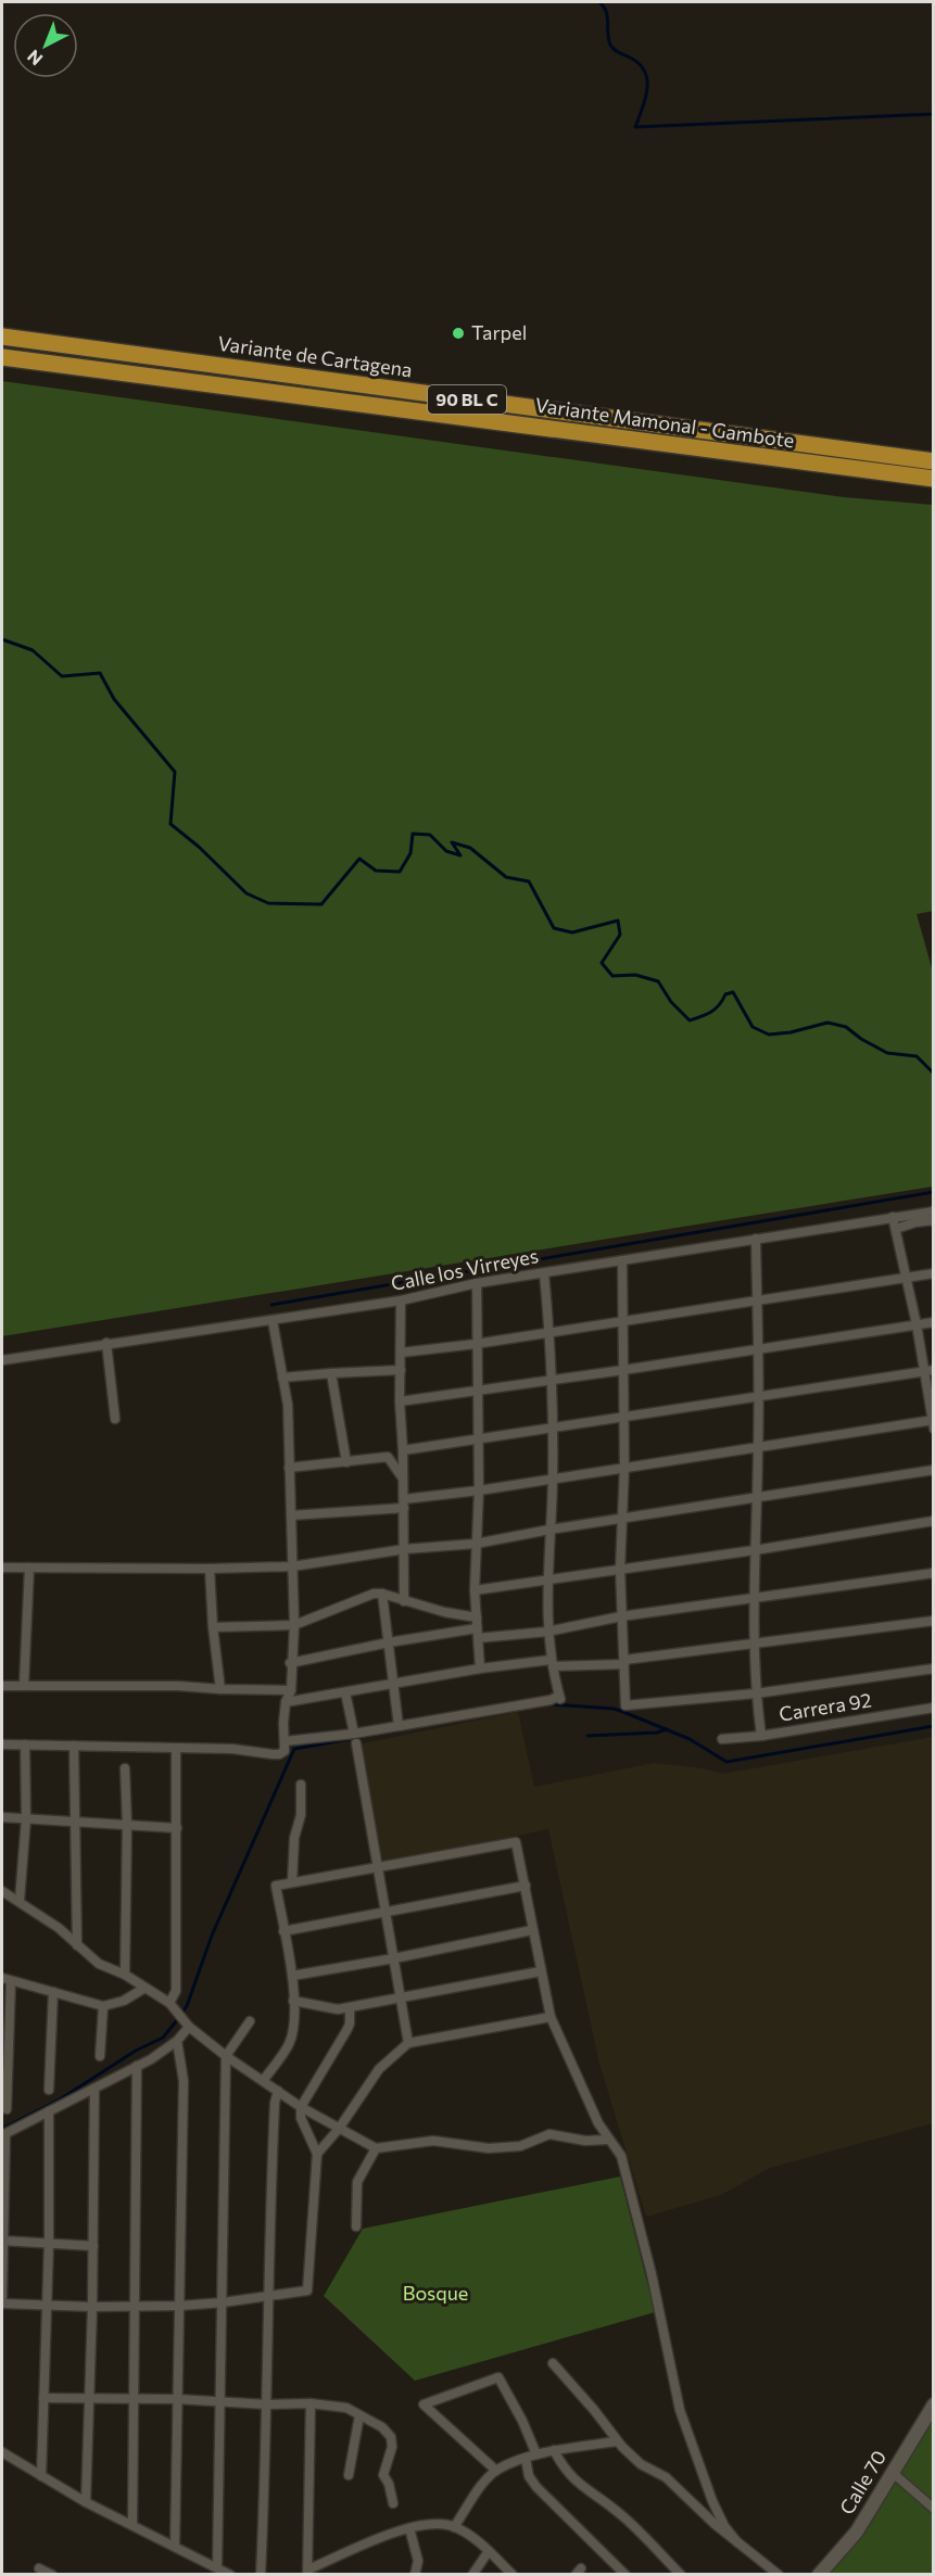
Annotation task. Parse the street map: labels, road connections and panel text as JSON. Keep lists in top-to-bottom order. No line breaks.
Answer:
{"streets":{"highway":["Variante de Cartagena","90 BL C","Variante Mamonal - Gambote"],"street":["Calle los Virreyes","Carrera 92","Calle 70"]},"parks":["Bosque"],"places":["Tarpel"],"north":"bottom left"}
